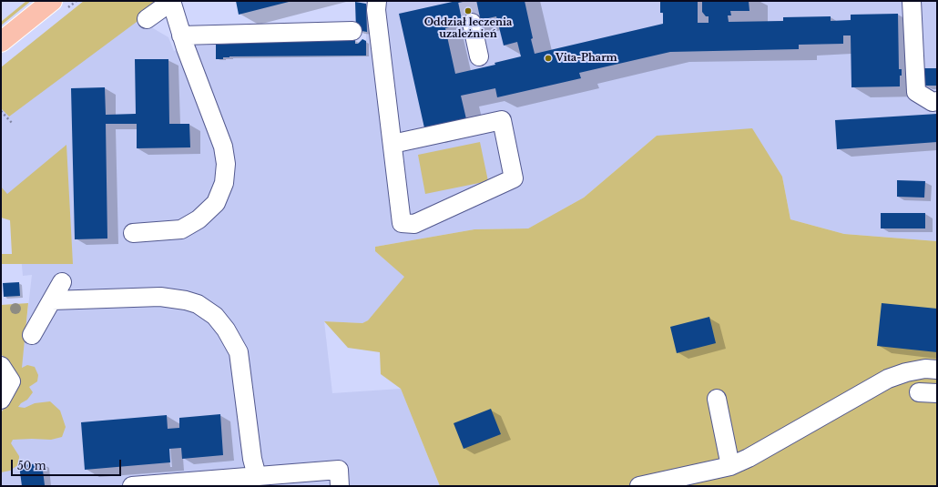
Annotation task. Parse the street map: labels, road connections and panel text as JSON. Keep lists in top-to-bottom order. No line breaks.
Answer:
{"places":["Oddział leczenia uzależnień","Vita-Pharm"],"scale_bar":"50 m"}
